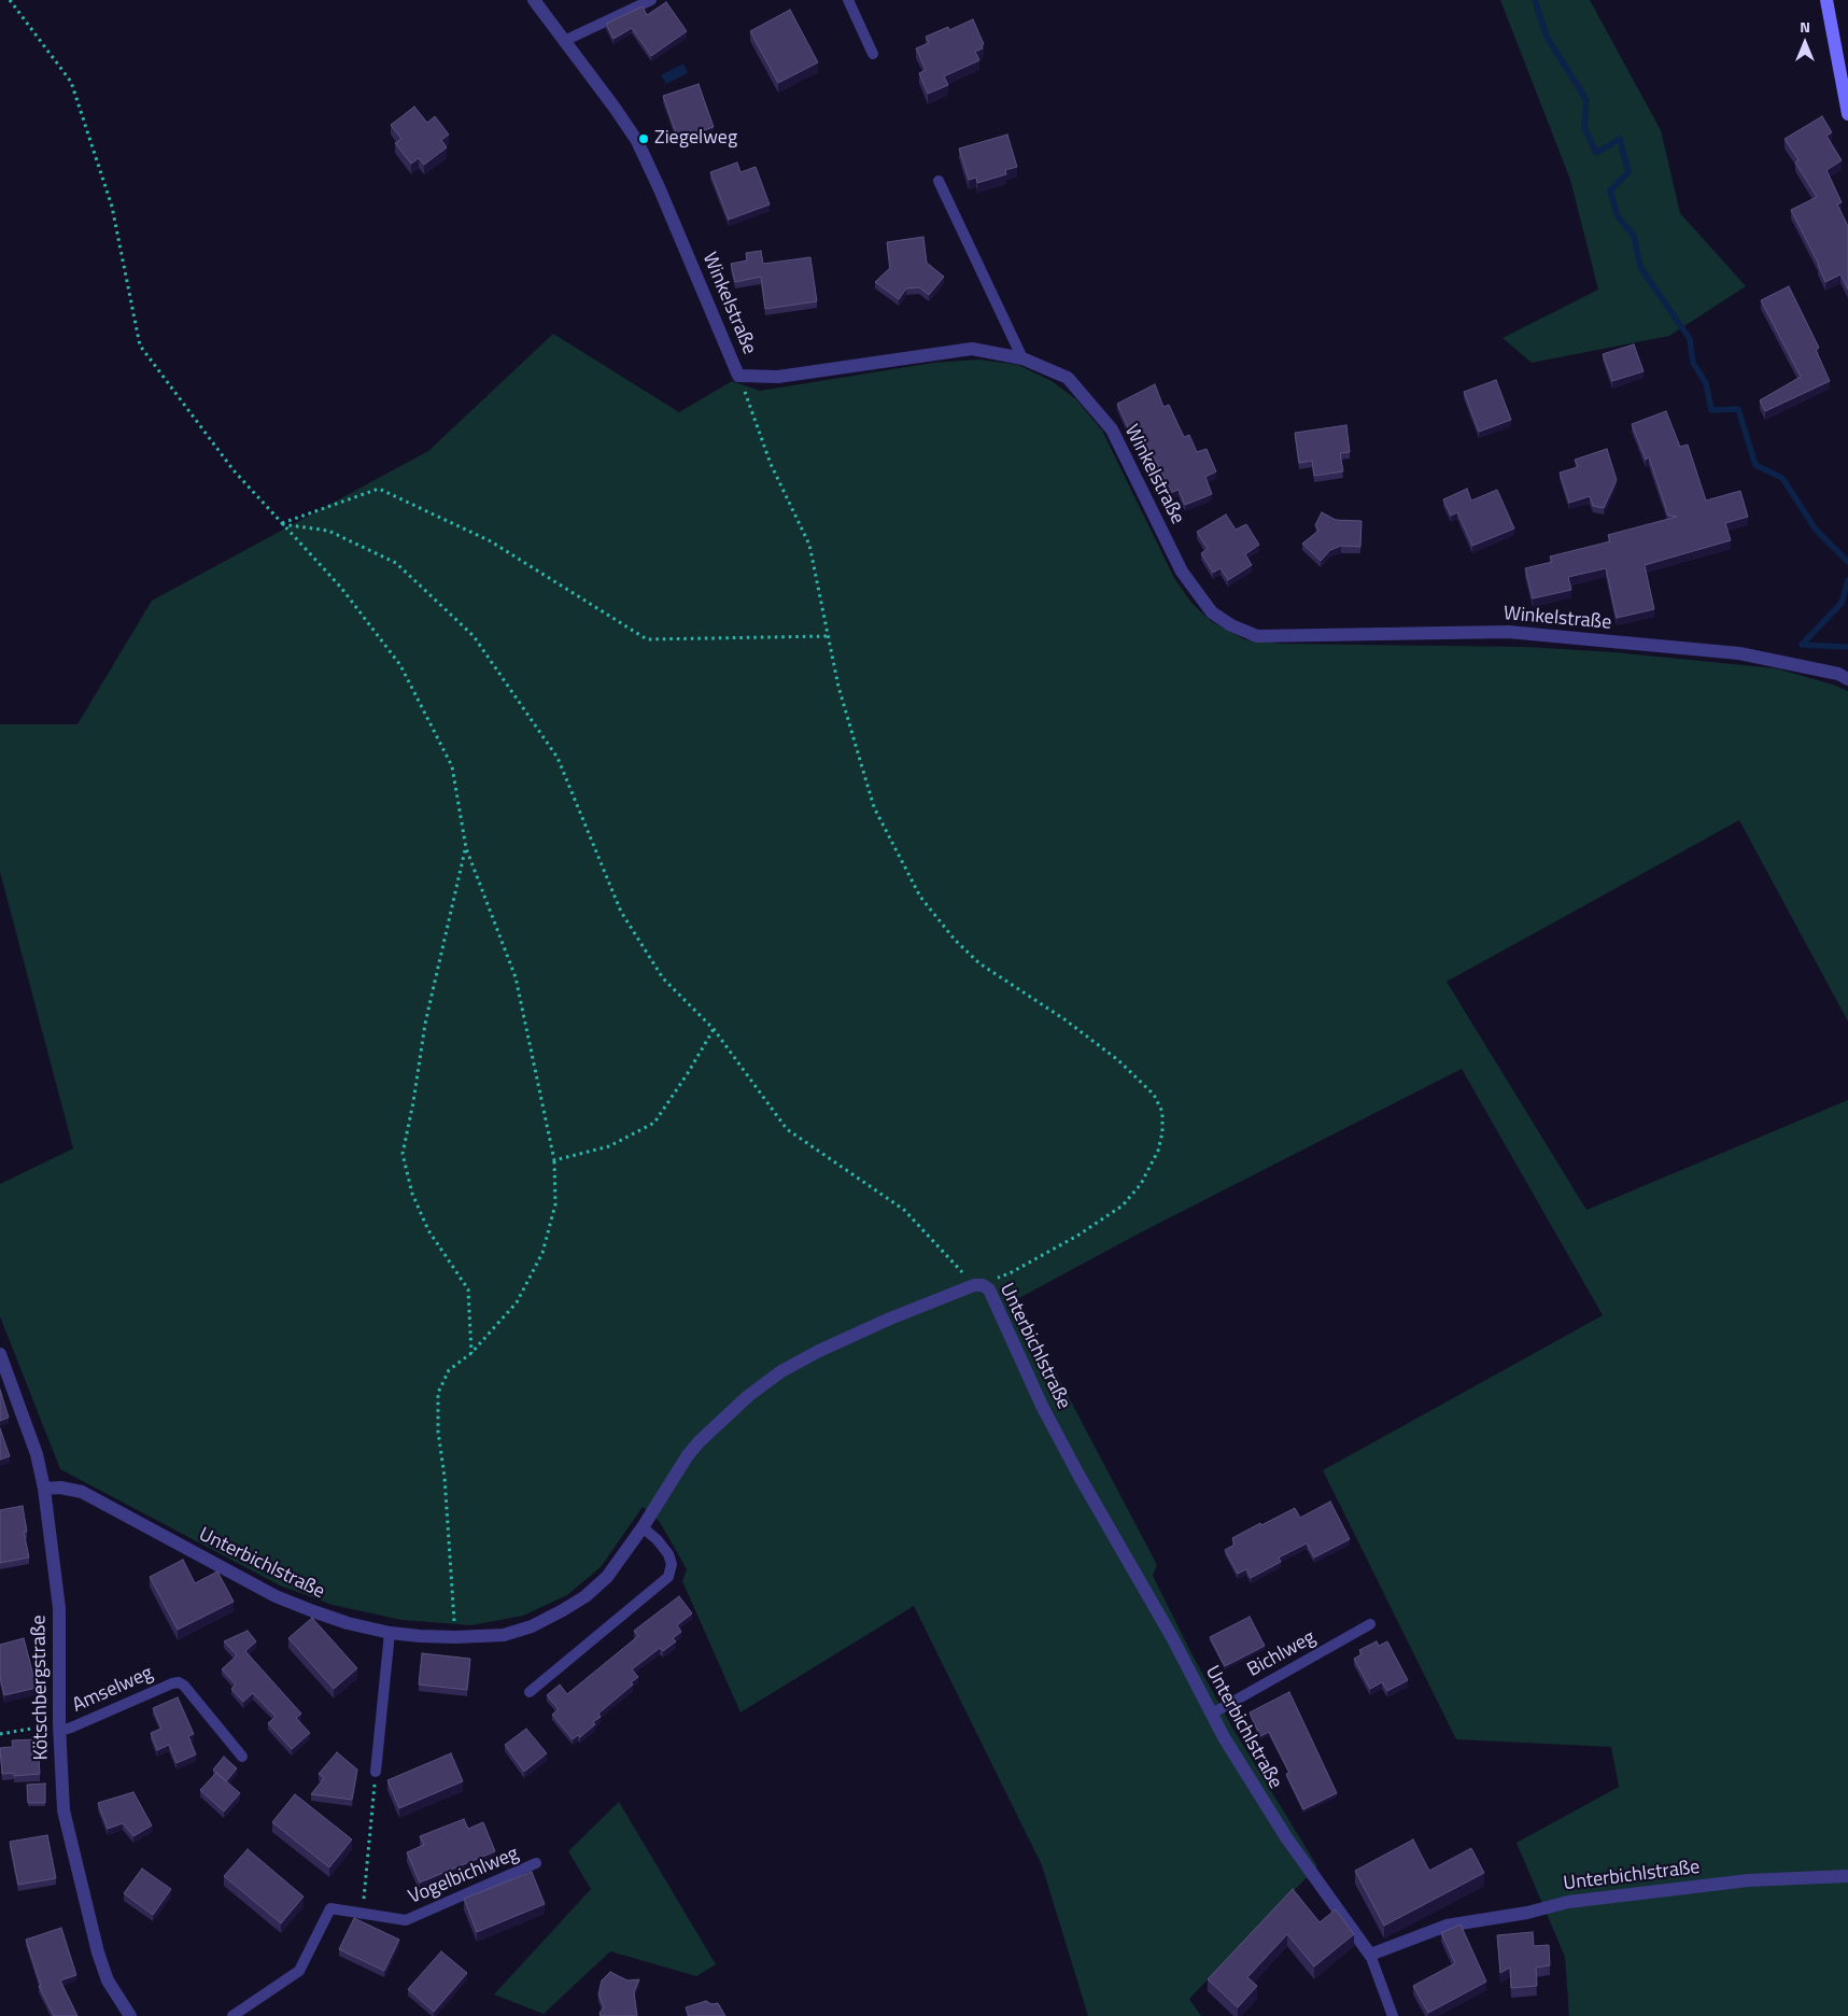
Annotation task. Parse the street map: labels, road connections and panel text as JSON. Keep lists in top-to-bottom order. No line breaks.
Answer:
{"streets":{"street":["Winkelstraße","Unterbichlstraße","Kötschbergstraße"],"lane":["Bichlweg","Amselweg","Vogelbichlweg"]},"crossings":[["Unterbichlstraße","Bichlweg"],["Unterbichlstraße","Kötschbergstraße"],["Kötschbergstraße","Amselweg"]],"places":["Ziegelweg"],"north":"top"}
